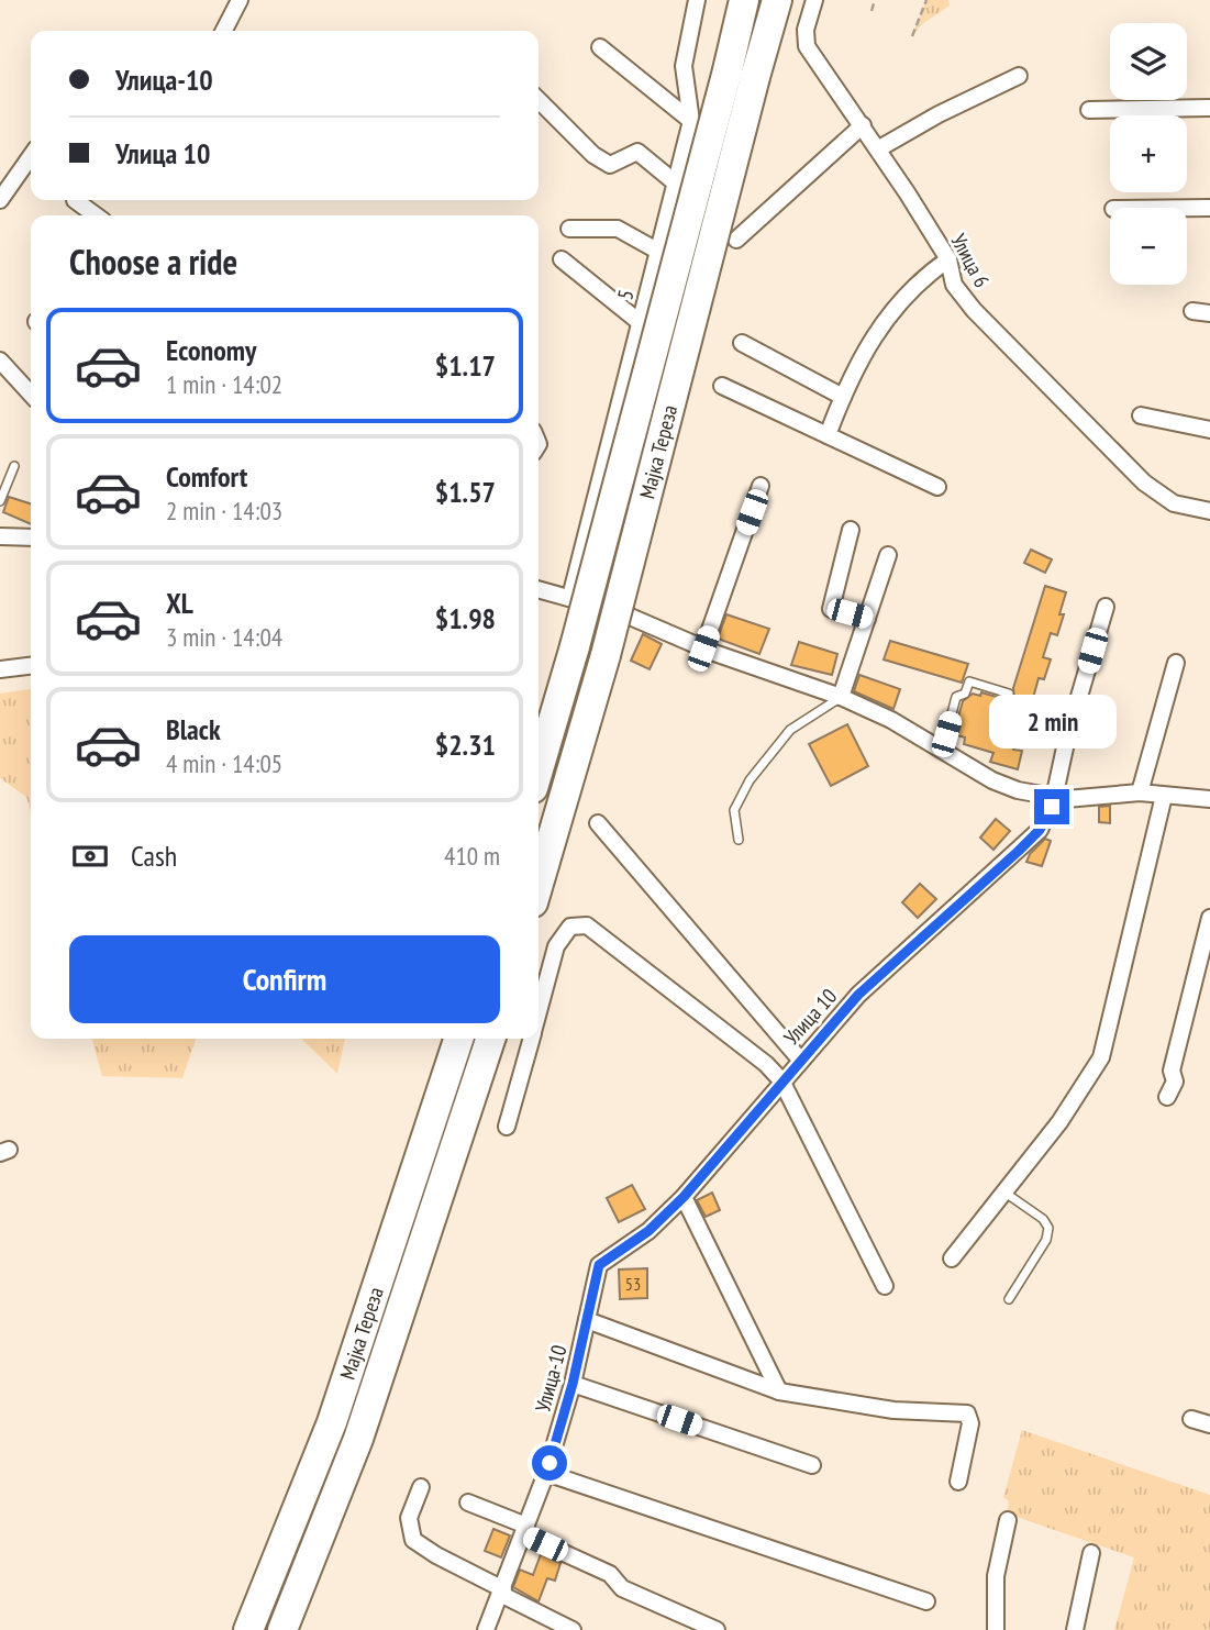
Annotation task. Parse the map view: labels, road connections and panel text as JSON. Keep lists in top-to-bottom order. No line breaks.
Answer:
{"streets":{"highway":["Мајка Тереза"],"street":["Улица 6","5","Улица 10","Улица-10"]},"crossings":[["Улица 10","Улица-10"]],"house_numbers":["53"],"page":{"map_buttons":["+","−"],"banner":["Улица-10","Улица 10"],"heading":"Choose a ride","list":[{"name":"Economy","note":"1 min · 14:02","value":"$1.17"},{"name":"Comfort","note":"2 min · 14:03","value":"$1.57"},{"name":"XL","note":"3 min · 14:04","value":"$1.98"},{"name":"Black","note":"4 min · 14:05","value":"$2.31"}],"bubble":"2 min","pay":["Cash","410 m"],"buttons":"Confirm"}}
